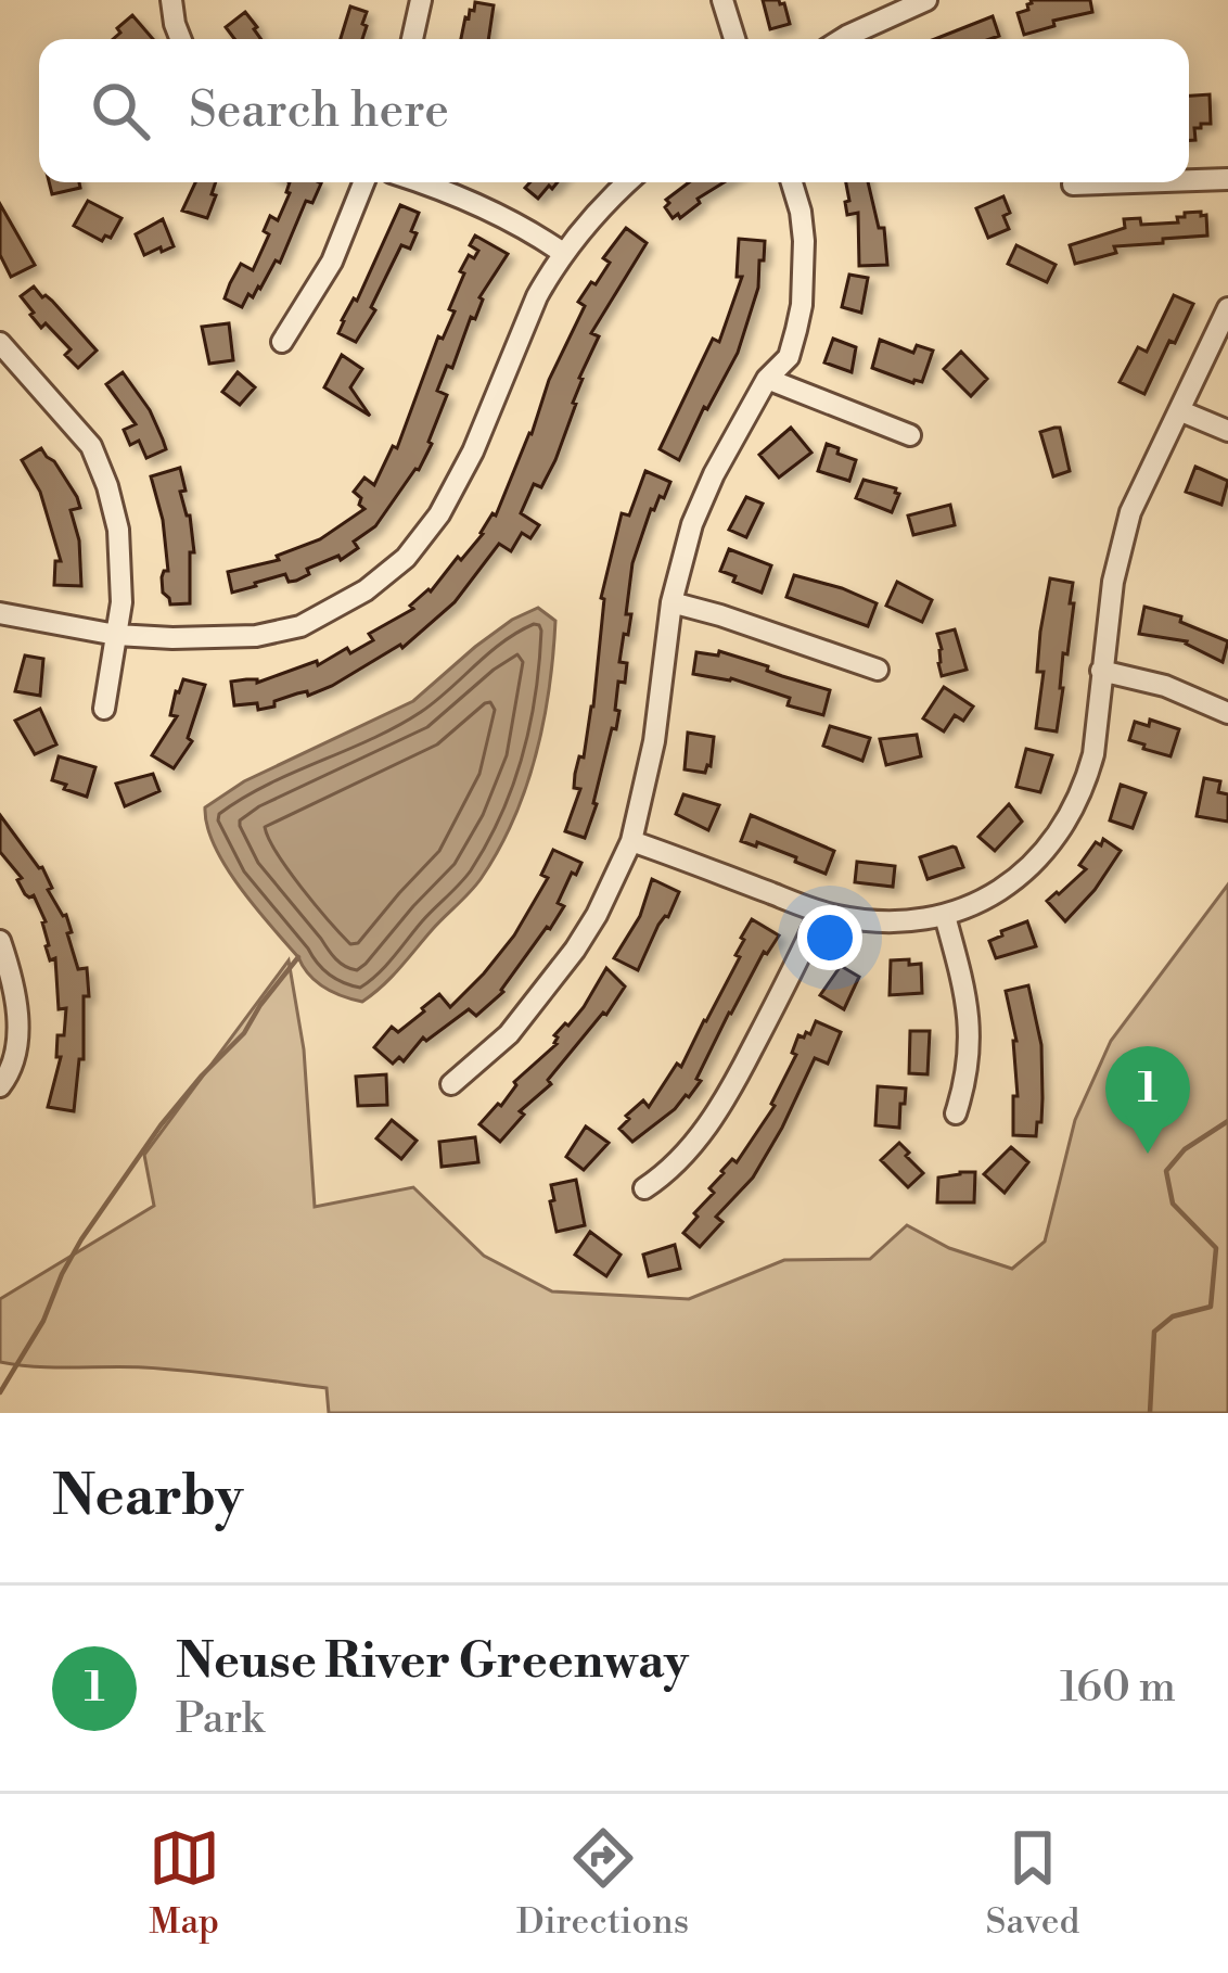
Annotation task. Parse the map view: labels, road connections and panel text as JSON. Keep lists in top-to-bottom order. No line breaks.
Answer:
{"page":{"search":"Search here","pins":"1","heading":"Nearby","list":[{"mark":"1","name":"Neuse River Greenway","note":"Park","value":"160 m"}],"nav":["Map","Directions","Saved"]}}
